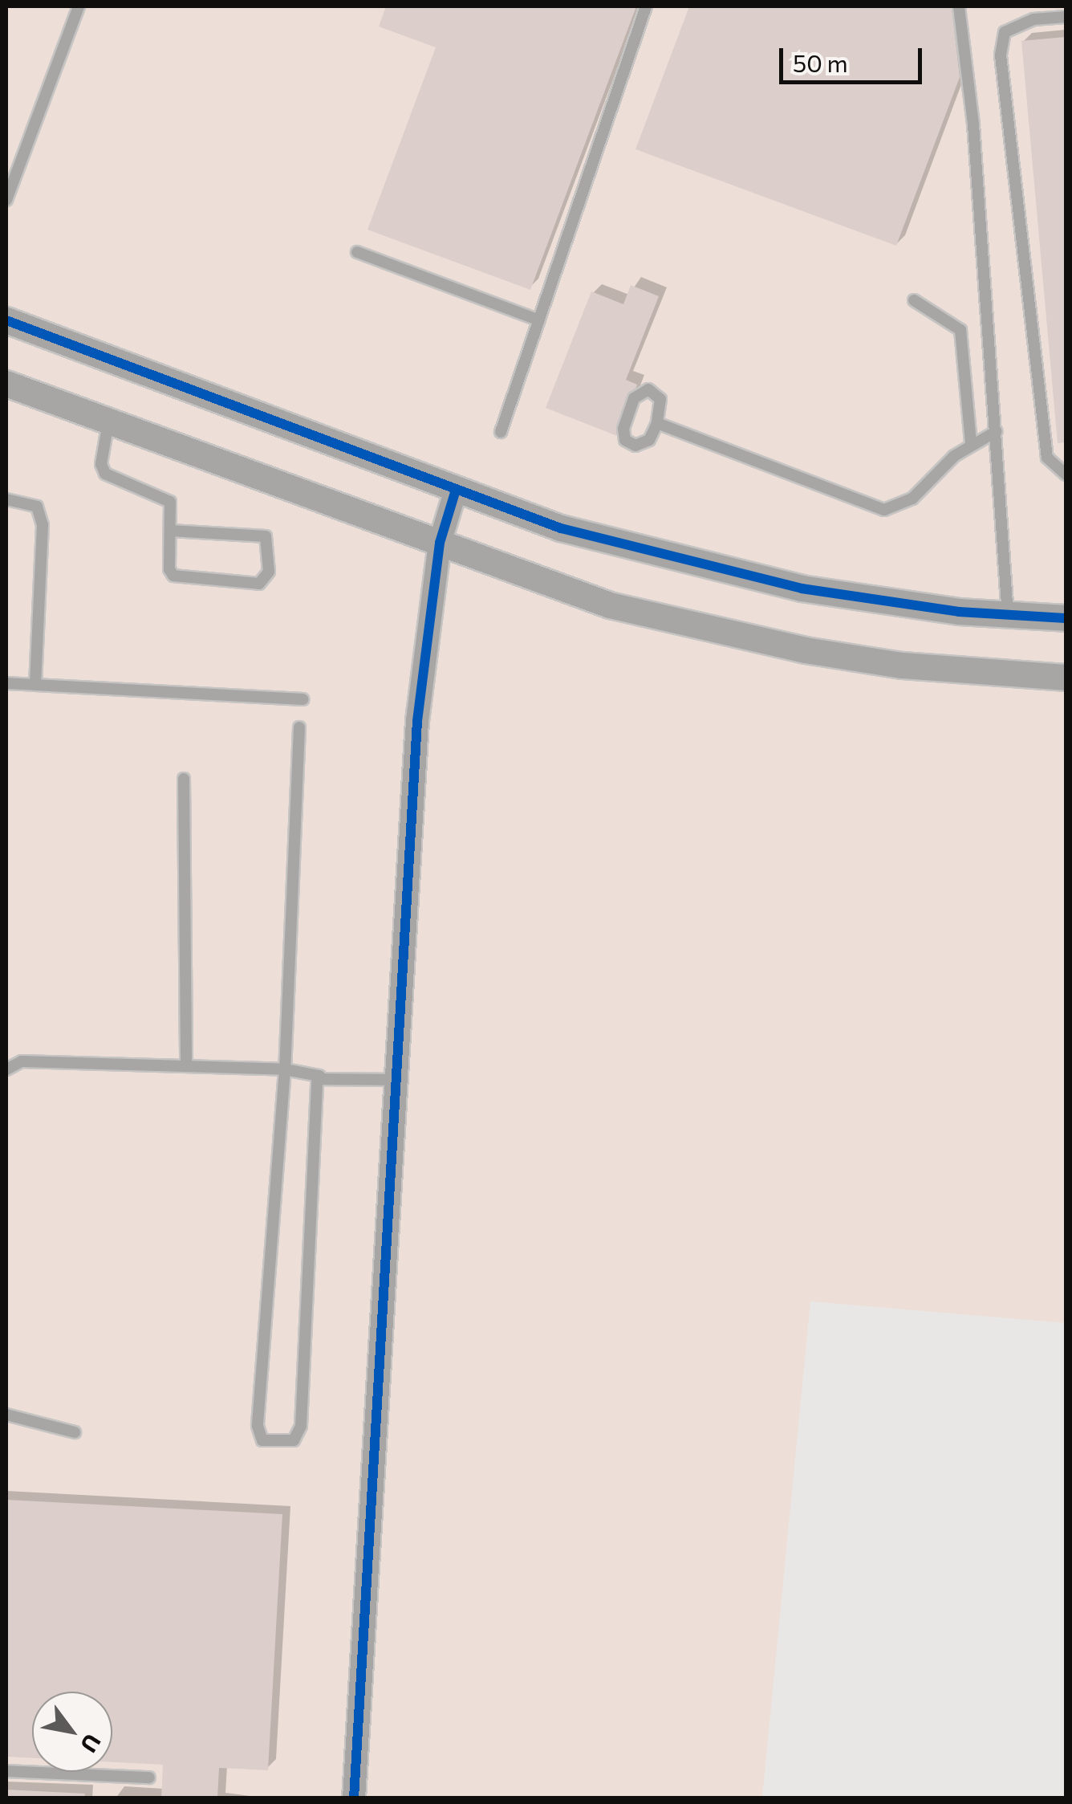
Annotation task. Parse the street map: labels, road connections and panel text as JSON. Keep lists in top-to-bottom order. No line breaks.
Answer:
{"scale_bar":"50 m","north":"bottom right"}
